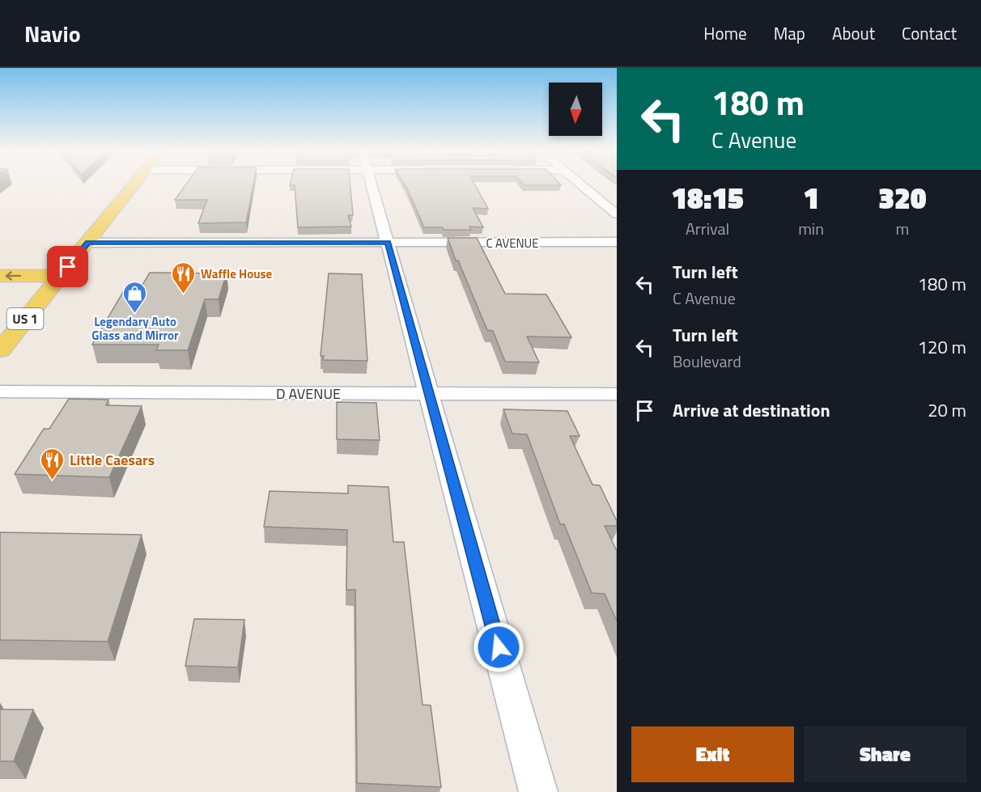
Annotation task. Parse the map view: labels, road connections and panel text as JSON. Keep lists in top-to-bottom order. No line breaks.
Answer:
{"streets":{"main road":["US 1"],"street":["C AVENUE","D AVENUE"]},"crossings":[["C AVENUE","US 1"]],"places":{"restaurant":["Waffle House","Little Caesars"],"shop":["Legendary Auto Glass and Mirror"]},"north":"bottom","page":{"header":"Navio","nav":["Home","Map","About","Contact"],"turn":["180 m","C Avenue"],"eta":["18:15","Arrival","1","min","320","m"],"list":[{"name":"Turn left","note":"C Avenue","value":"180 m"},{"name":"Turn left","note":"Boulevard","value":"120 m"},{"name":"Arrive at destination","value":"20 m"}],"buttons":["Exit","Share"]}}
